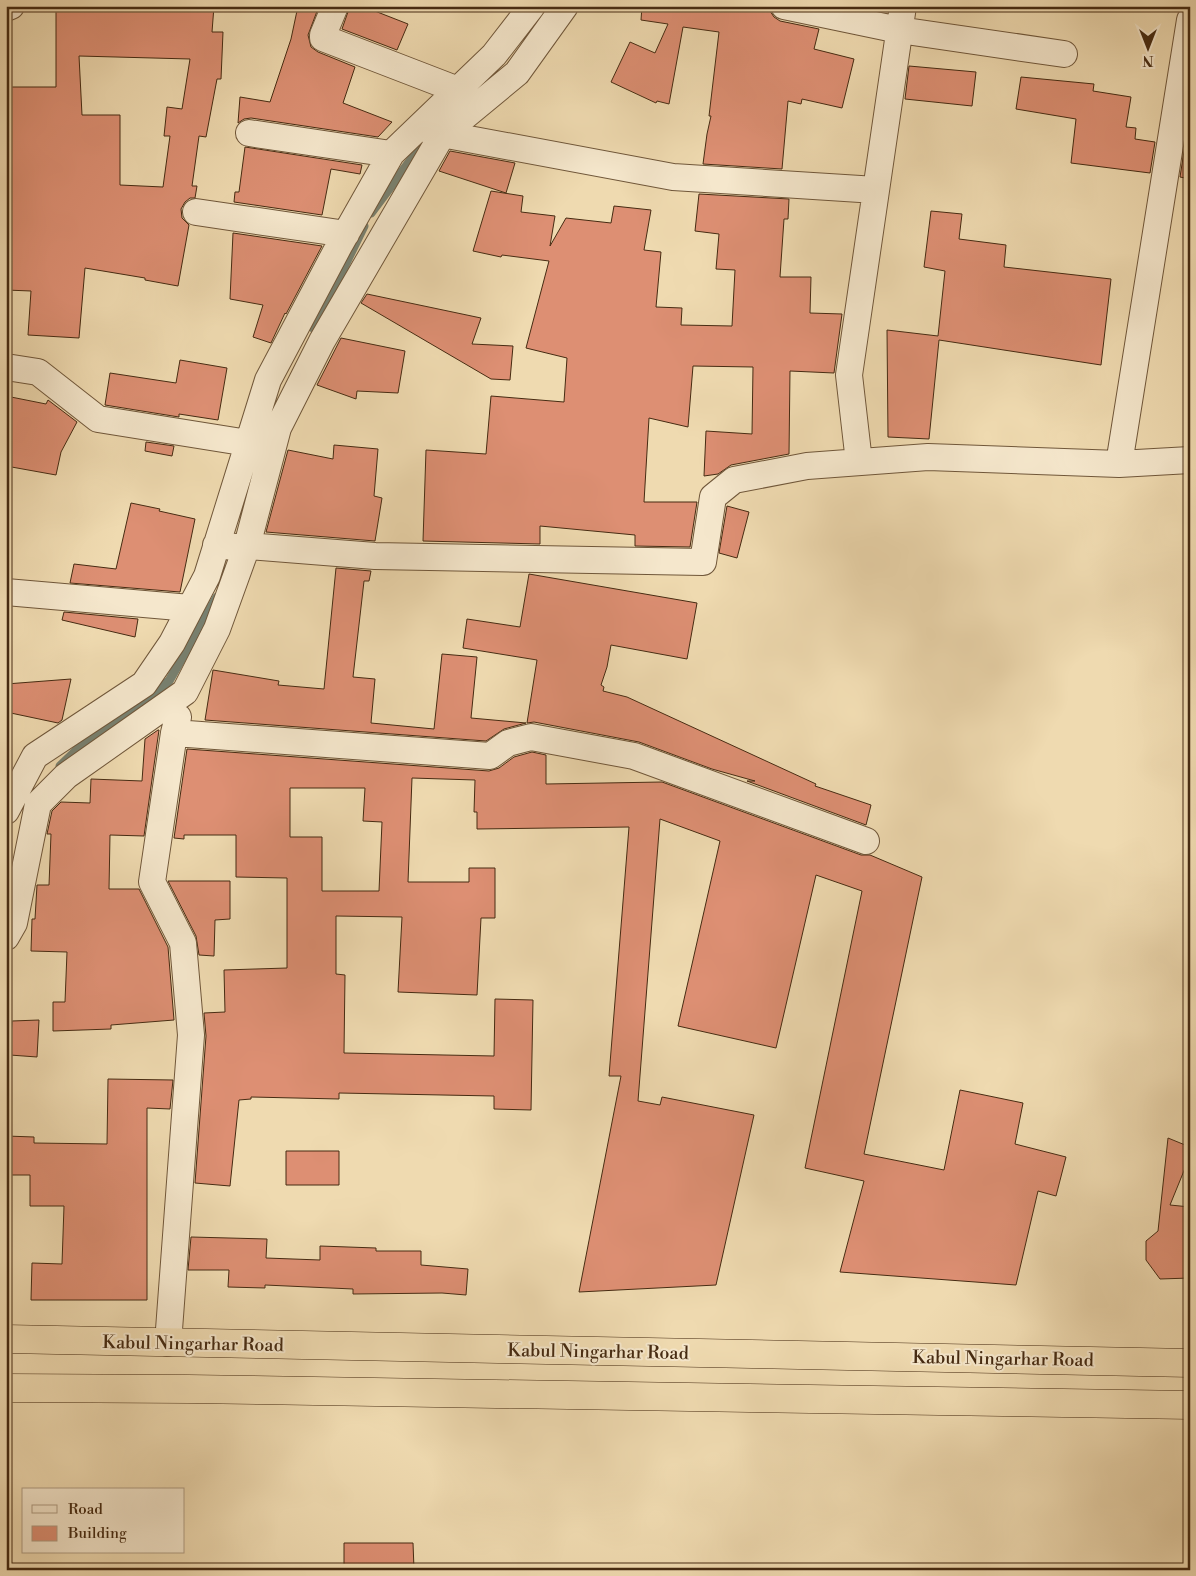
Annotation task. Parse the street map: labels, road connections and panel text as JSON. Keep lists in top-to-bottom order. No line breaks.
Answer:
{"streets":{"highway":["Kabul Ningarhar Road"]},"legend":["Road","Building"],"north":"bottom"}
